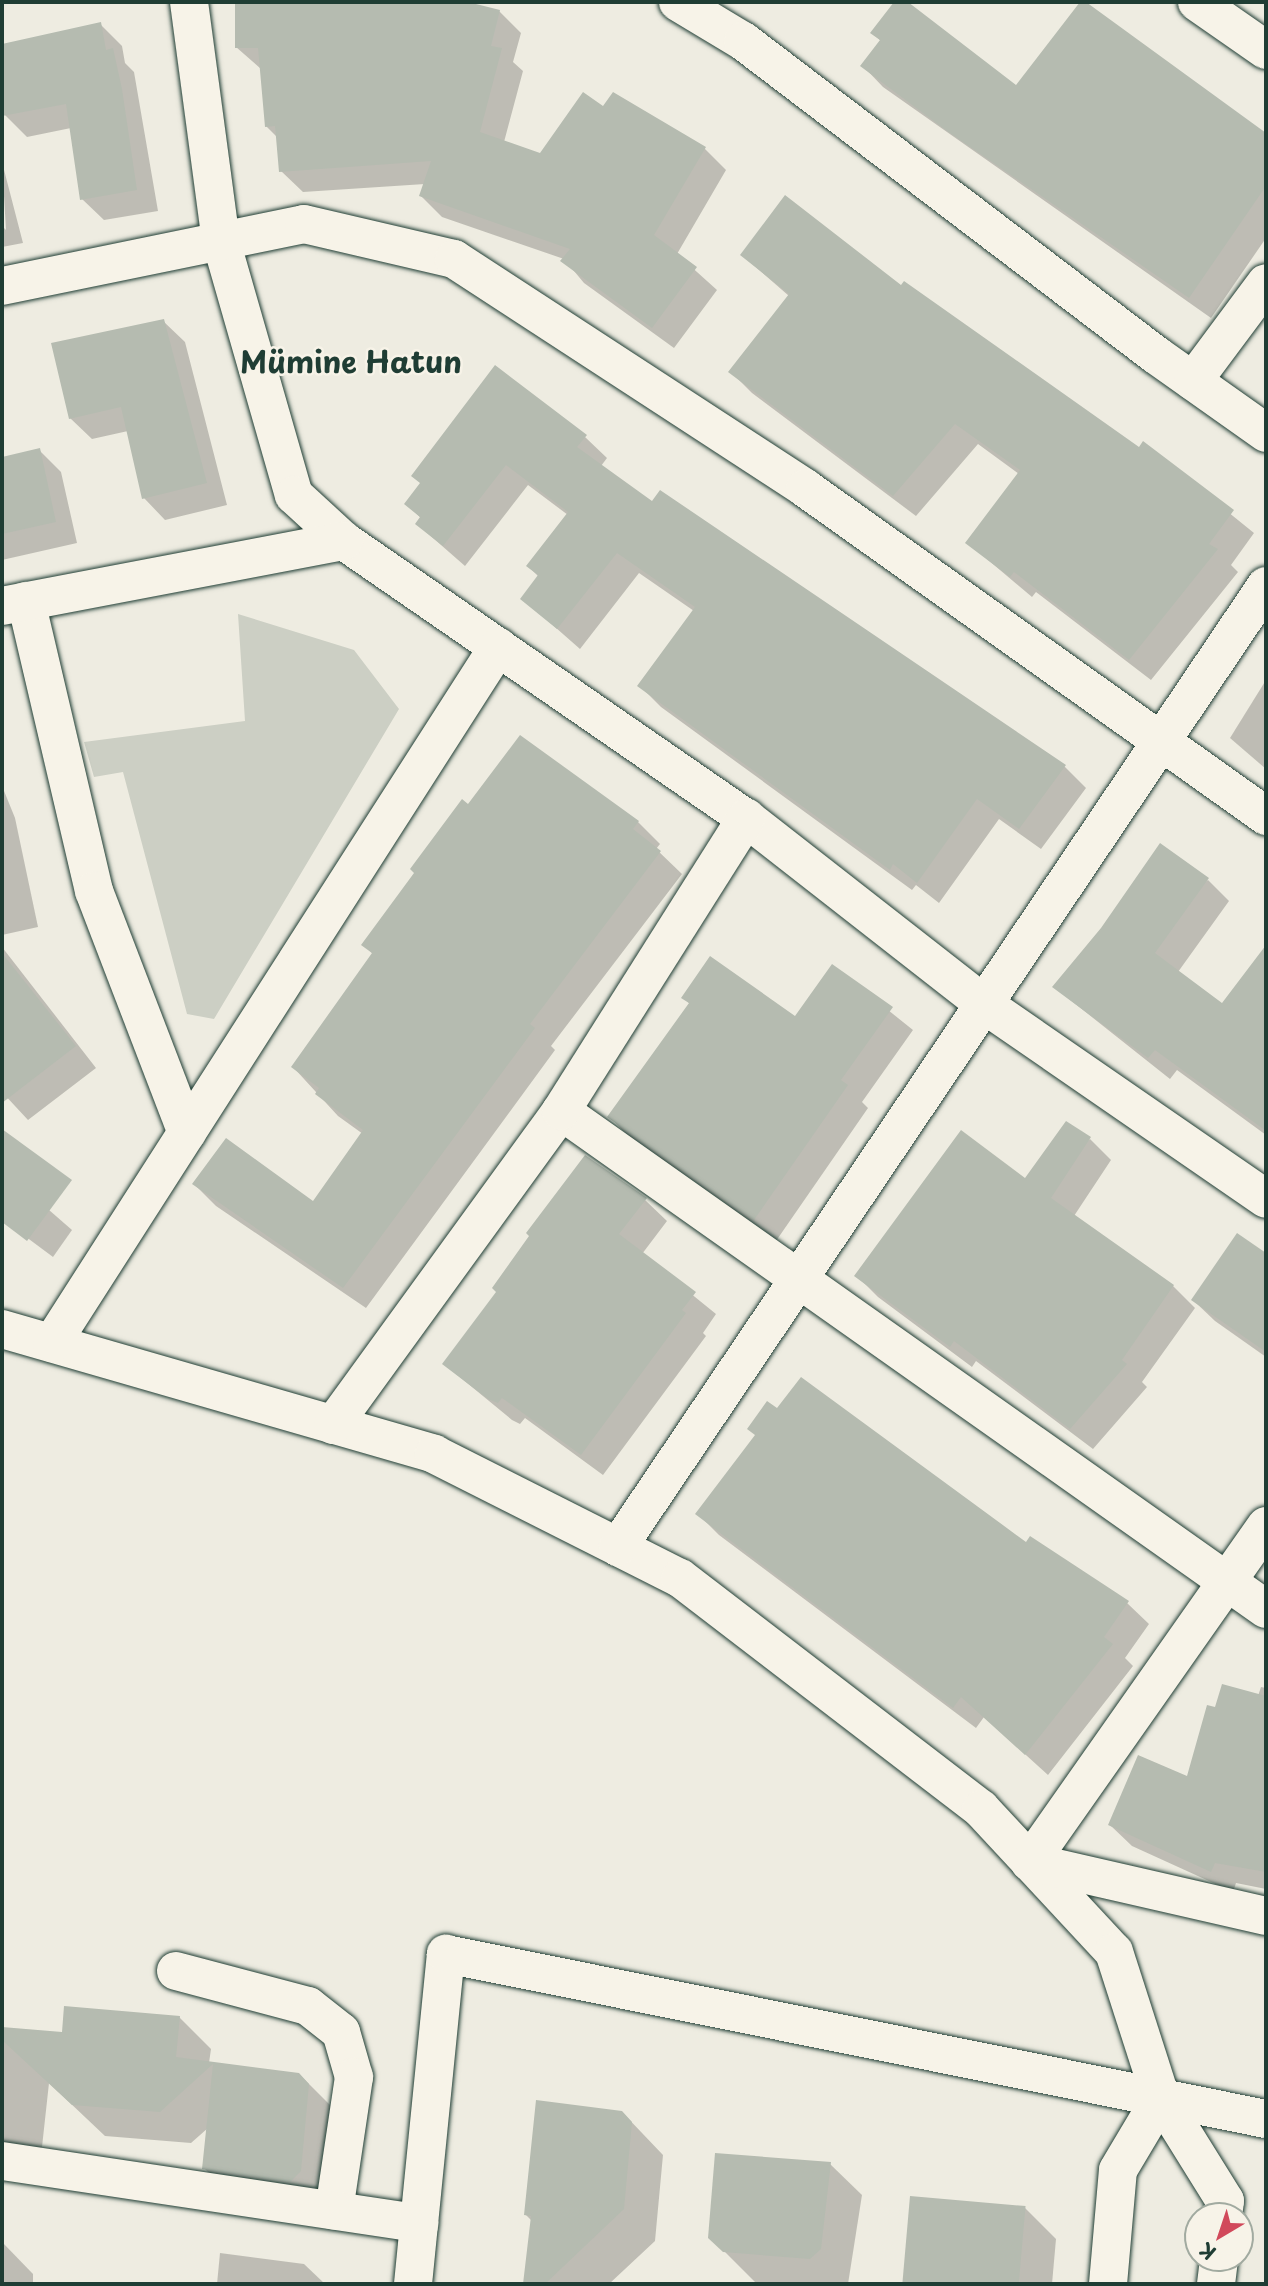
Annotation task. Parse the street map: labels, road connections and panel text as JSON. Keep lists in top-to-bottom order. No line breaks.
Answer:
{"districts":["Mümine Hatun"],"north":"bottom left"}
